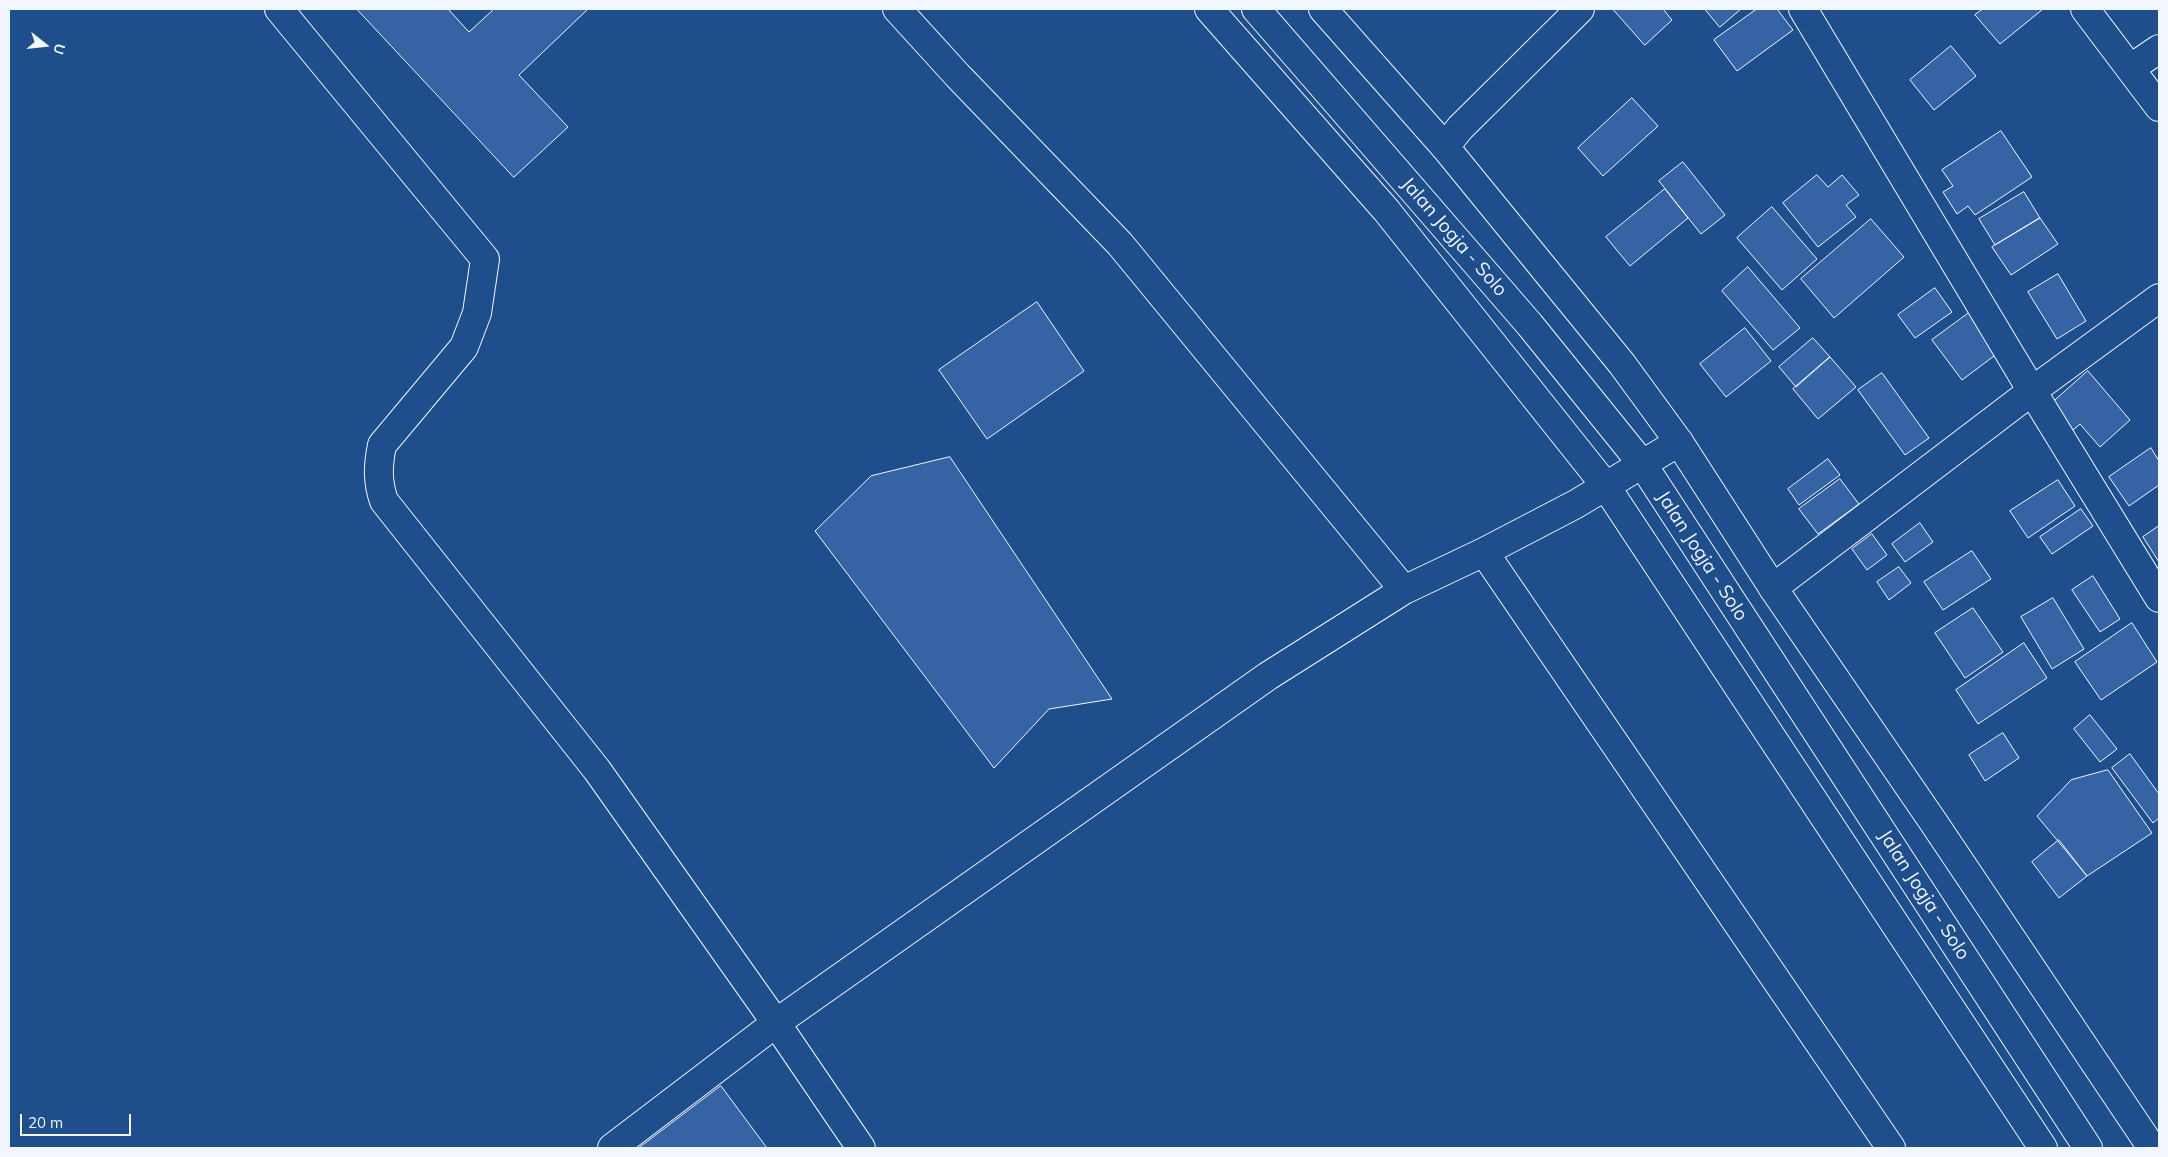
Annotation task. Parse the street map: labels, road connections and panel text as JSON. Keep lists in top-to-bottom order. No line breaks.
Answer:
{"streets":{"main road":["Jalan Jogja - Solo"]},"scale_bar":"20 m","north":"right"}
